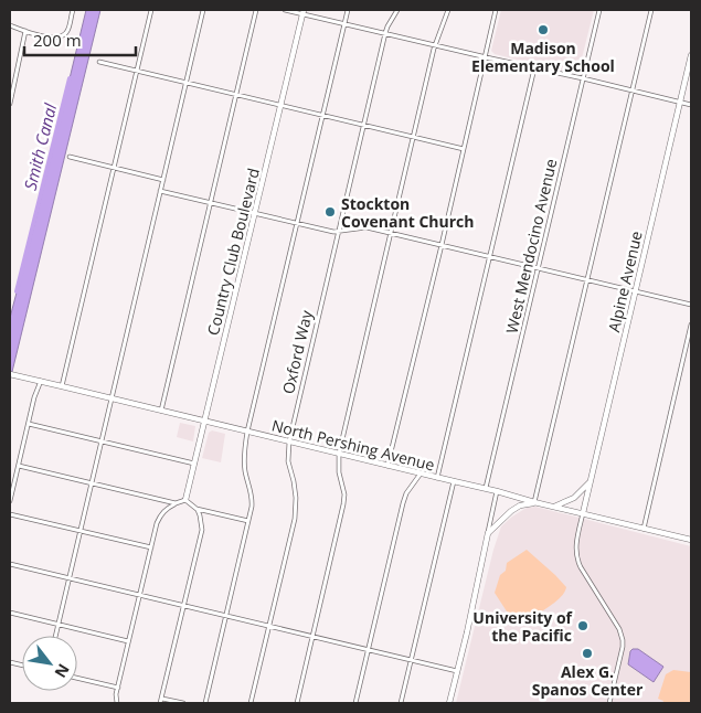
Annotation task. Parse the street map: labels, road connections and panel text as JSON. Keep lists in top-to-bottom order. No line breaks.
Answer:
{"streets":{"street":["West Mendocino Avenue","Country Club Boulevard","Alpine Avenue","Oxford Way","North Pershing Avenue"]},"crossings":[["West Mendocino Avenue","North Pershing Avenue"],["Country Club Boulevard","North Pershing Avenue"],["Alpine Avenue","North Pershing Avenue"],["Oxford Way","North Pershing Avenue"]],"water":["Smith Canal"],"places":["Madison Elementary School","Stockton Covenant Church","University of the Pacific","Alex G. Spanos Center"],"scale_bar":"200 m","north":"bottom right"}
